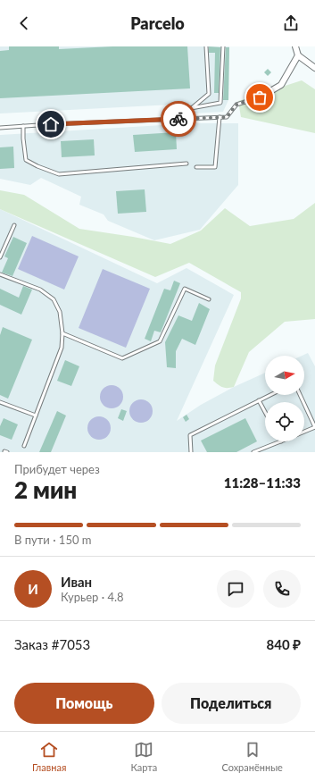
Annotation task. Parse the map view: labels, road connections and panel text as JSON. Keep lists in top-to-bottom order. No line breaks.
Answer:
{"north":"right","page":{"header":"Parcelo","heading":["2 мин","Прибудет через","11:28–11:33"],"panel":["Иван","Курьер · 4.8","Заказ #7053","840 ₽"],"bar":"В пути · 150 m","round":"И","buttons":["Помощь","Поделиться"],"tabs":["Главная","Карта","Сохранённые"]}}
